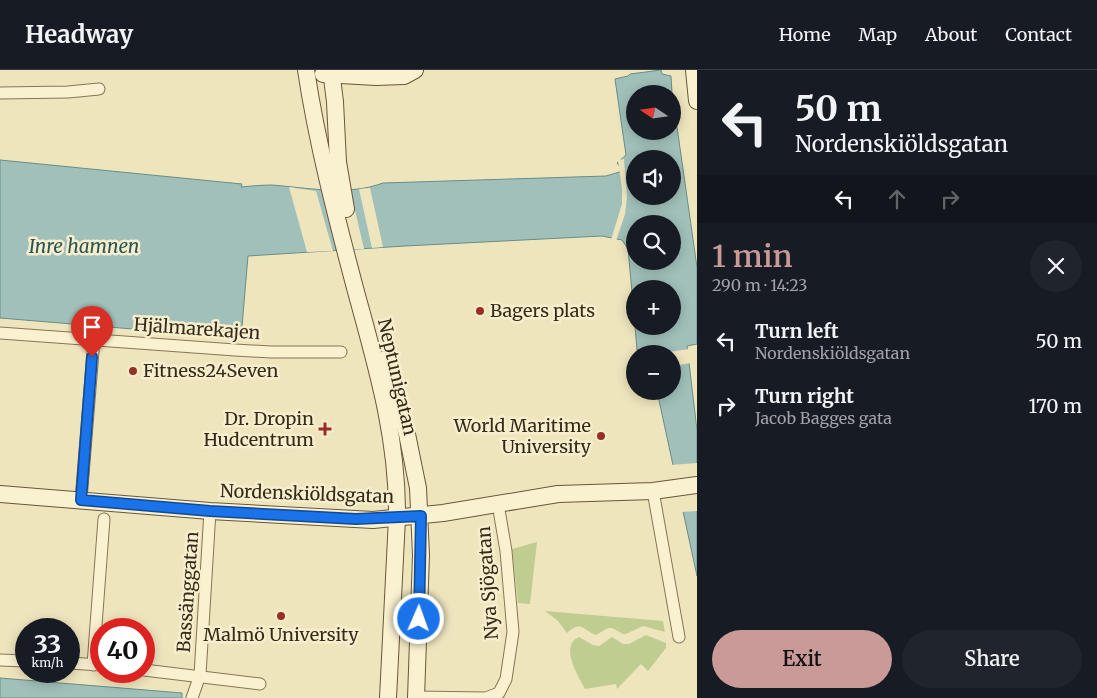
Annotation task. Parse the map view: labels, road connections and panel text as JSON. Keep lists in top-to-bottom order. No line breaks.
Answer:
{"streets":{"street":["Hjälmarekajen","Neptunigatan","Nordenskiöldsgatan","Nya Sjögatan","Bassänggatan"]},"crossings":[["Neptunigatan","Nordenskiöldsgatan"],["Neptunigatan","Nya Sjögatan"],["Nordenskiöldsgatan","Nya Sjögatan"],["Nordenskiöldsgatan","Bassänggatan"]],"water":["Inre hamnen"],"places":{"other":["Bagers plats","Fitness24Seven","World Maritime University","Malmö University"],"health":["Dr. Dropin Hudcentrum"]},"north":"left","page":{"header":"Headway","nav":["Home","Map","About","Contact"],"turn":["50 m","Nordenskiöldsgatan"],"map_buttons":["+","−"],"heading":["1 min","290 m · 14:23"],"list":[{"name":"Turn left","note":"Nordenskiöldsgatan","value":"50 m"},{"name":"Turn right","note":"Jacob Bagges gata","value":"170 m"}],"speed":"33 km/h","limit":"40","buttons":["Exit","Share"]}}
